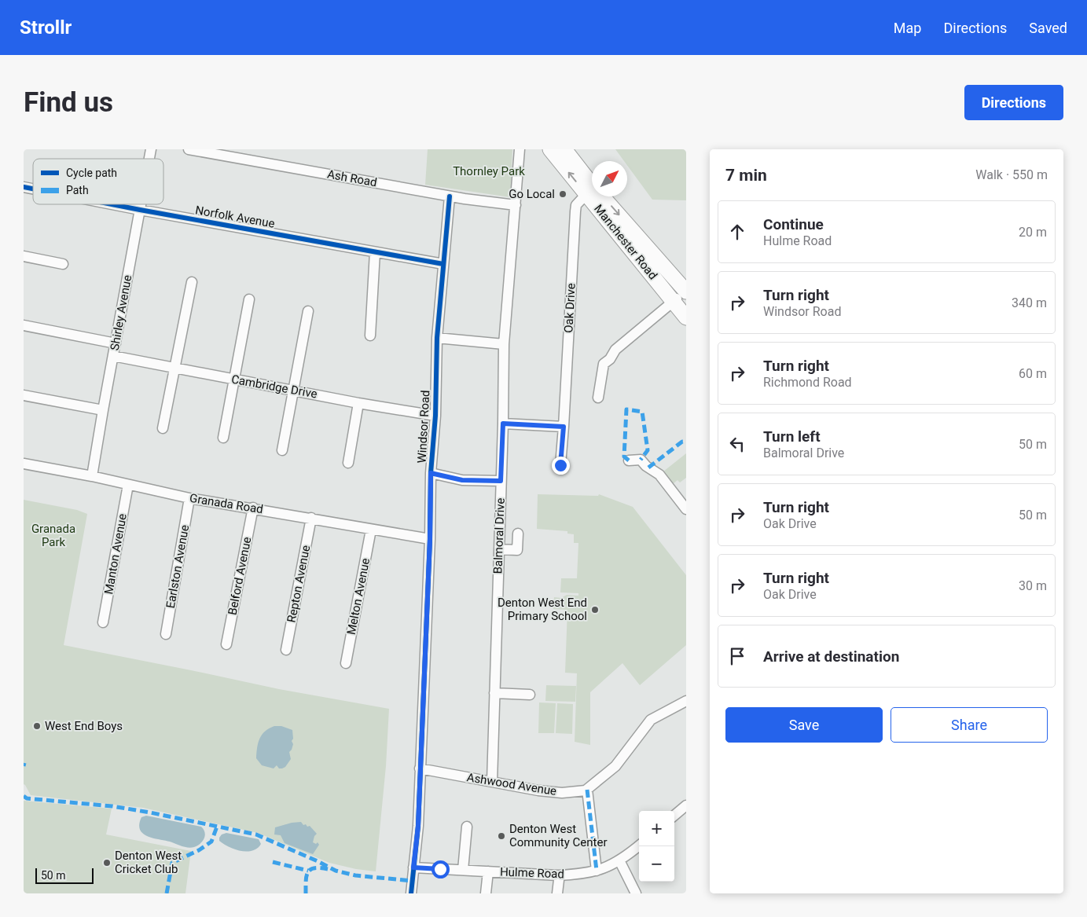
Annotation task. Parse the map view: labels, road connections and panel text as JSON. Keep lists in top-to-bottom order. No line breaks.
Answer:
{"streets":{"highway":["Manchester Road"],"street":["Ash Road","Norfolk Avenue","Oak Drive","Shirley Avenue","Cambridge Drive","Windsor Road","Granada Road","Balmoral Drive","Manton Avenue","Earlston Avenue","Belford Avenue","Repton Avenue","Melton Avenue","Ashwood Avenue","Hulme Road"]},"crossings":[["Ash Road","Windsor Road"],["Ash Road","Balmoral Drive"],["Norfolk Avenue","Shirley Avenue"],["Norfolk Avenue","Windsor Road"],["Manchester Road","Oak Drive"],["Shirley Avenue","Cambridge Drive"],["Shirley Avenue","Granada Road"],["Cambridge Drive","Windsor Road"],["Windsor Road","Granada Road"],["Windsor Road","Ashwood Avenue"],["Windsor Road","Hulme Road"],["Granada Road","Manton Avenue"],["Granada Road","Earlston Avenue"],["Granada Road","Belford Avenue"],["Granada Road","Repton Avenue"],["Granada Road","Melton Avenue"],["Balmoral Drive","Ashwood Avenue"]],"parks":["Thornley Park","Granada Park"],"places":["Go Local","Denton West End Primary School","West End Boys","Denton West Community Center","Denton West Cricket Club"],"legend":["Cycle path","Path"],"scale_bar":"50 m","north":"top right","page":{"header":"Strollr","nav":["Map","Directions","Saved"],"buttons":["Directions",["Save","Share"]],"title":"Find us","heading":["7 min","Walk · 550 m"],"list":[["Continue","Hulme Road","20 m"],["Turn right","Windsor Road","340 m"],["Turn right","Richmond Road","60 m"],["Turn left","Balmoral Drive","50 m"],["Turn right","Oak Drive","50 m"],["Turn right","Oak Drive","30 m"],"Arrive at destination"],"map_buttons":["+","−"],"scale":"50 m"}}
